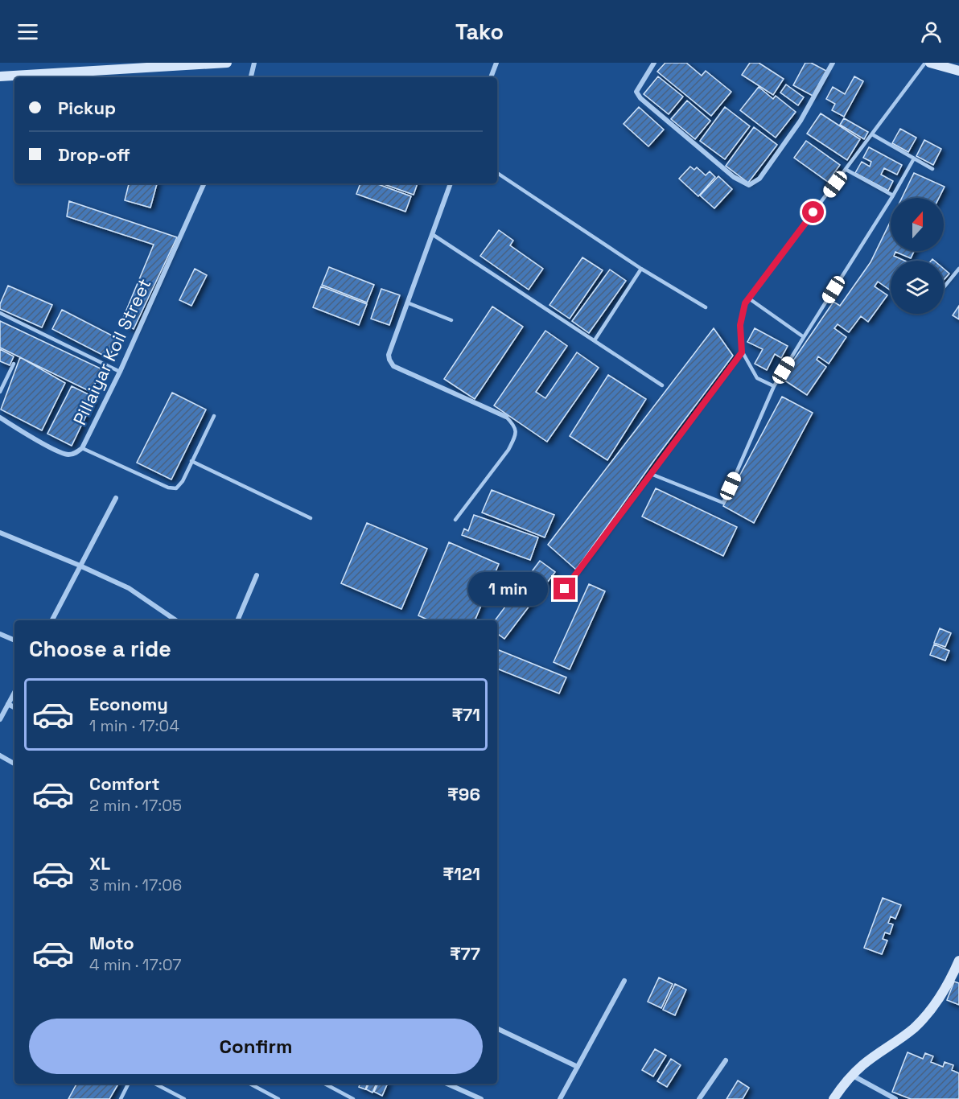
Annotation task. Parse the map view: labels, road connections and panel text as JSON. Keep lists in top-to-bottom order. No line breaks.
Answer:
{"streets":{"street":["Pillaiyar Koil Street"]},"north":"top","page":{"header":"Tako","banner":["Pickup","Drop-off"],"bubble":"1 min","heading":"Choose a ride","list":[{"name":"Economy","note":"1 min · 17:04","value":"₹71"},{"name":"Comfort","note":"2 min · 17:05","value":"₹96"},{"name":"XL","note":"3 min · 17:06","value":"₹121"},{"name":"Moto","note":"4 min · 17:07","value":"₹77"}],"buttons":"Confirm"}}
